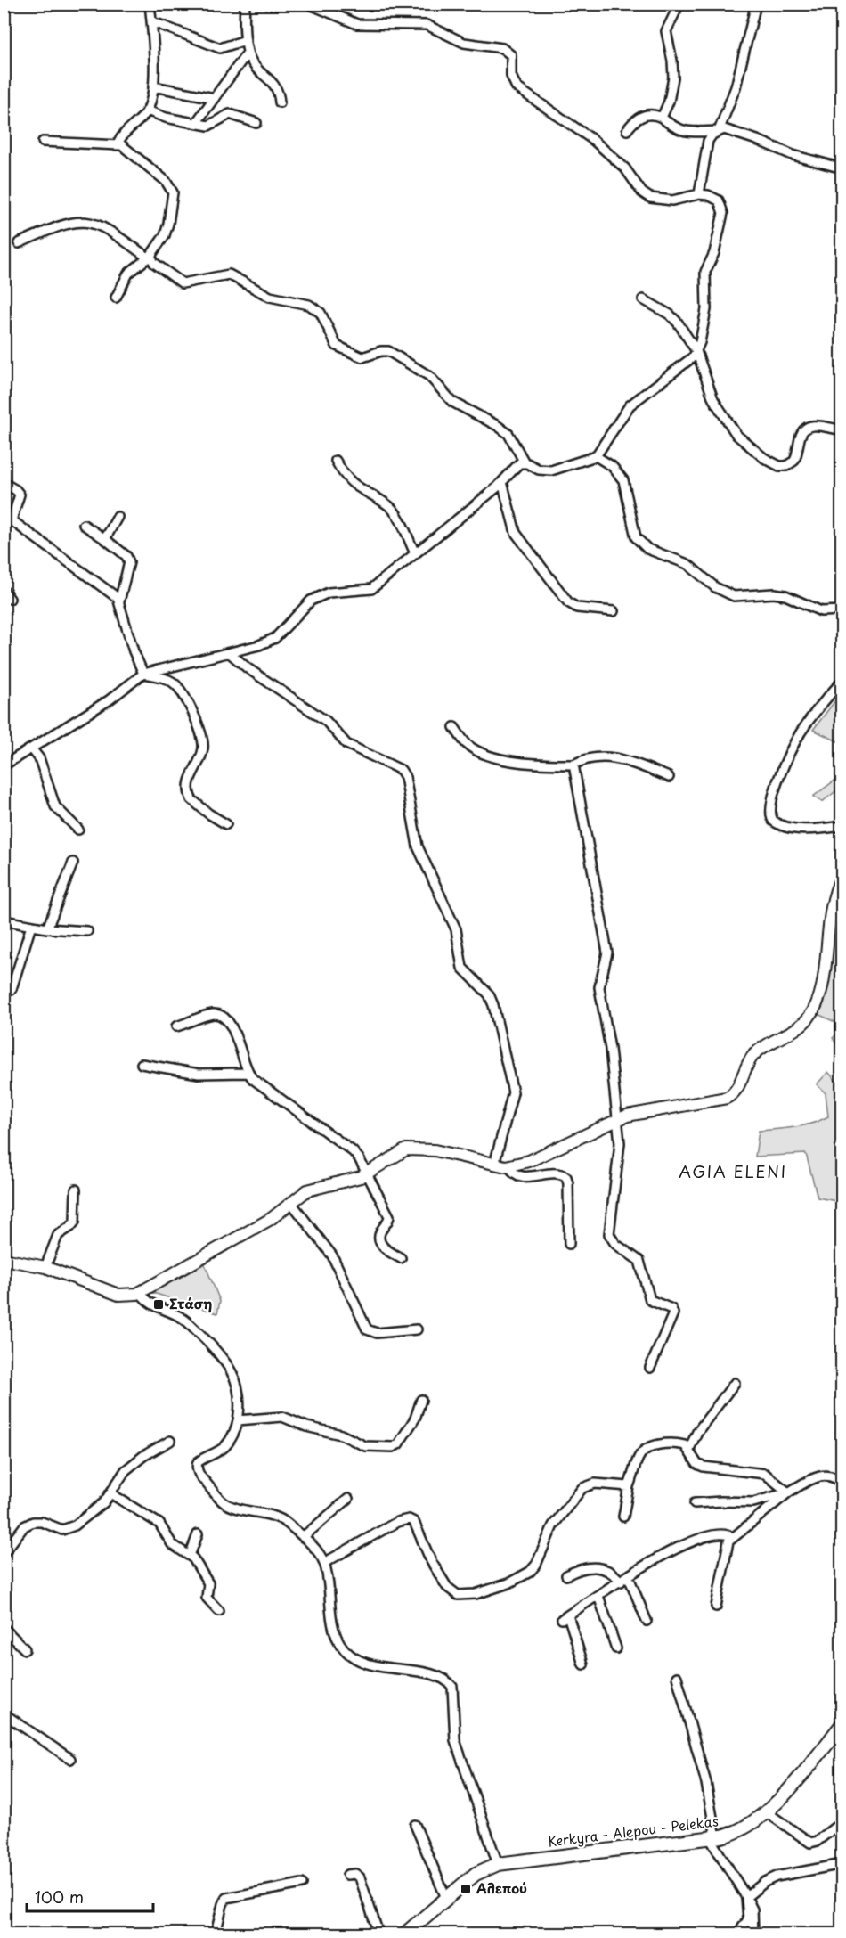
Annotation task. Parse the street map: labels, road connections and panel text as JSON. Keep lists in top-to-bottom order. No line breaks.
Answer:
{"streets":{"main road":["Kerkyra - Alepou - Pelekas"]},"districts":["AGIA ELENI"],"places":{"transit":["Στάση","Αλεπού"]},"scale_bar":"100 m"}
